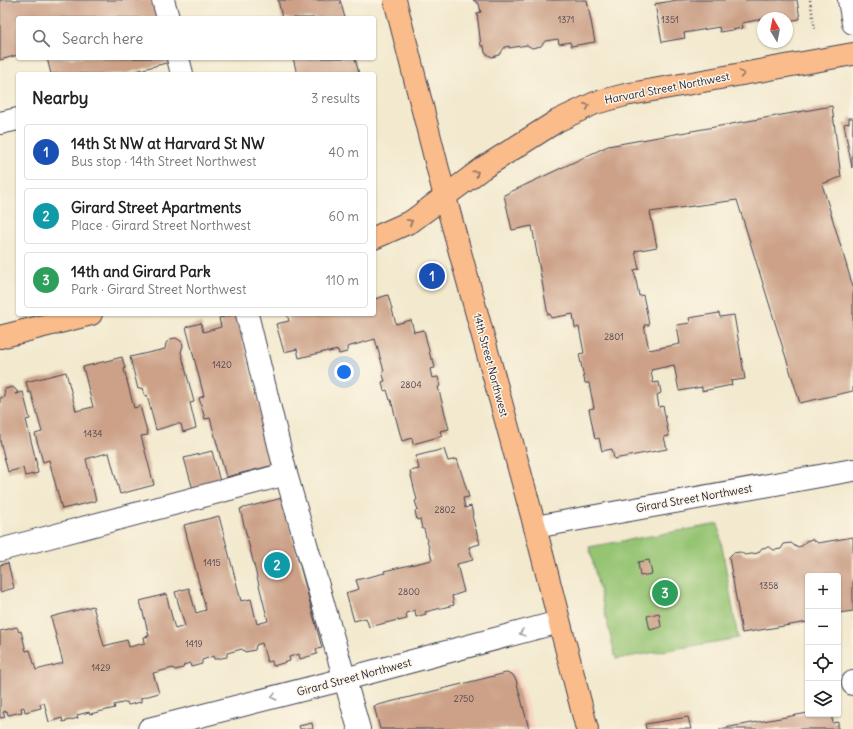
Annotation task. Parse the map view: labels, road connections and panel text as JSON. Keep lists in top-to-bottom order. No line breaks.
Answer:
{"streets":{"main road":["Harvard Street Northwest","14th Street Northwest"],"street":["Girard Street Northwest"]},"crossings":[["Harvard Street Northwest","14th Street Northwest"],["14th Street Northwest","Girard Street Northwest"]],"one_way":["Harvard Street Northwest","Girard Street Northwest"],"house_numbers":["1371","1351","2801","1420","2804","1434","2802","1415","1358","2800","1419","1429","2750"],"north":"top","page":{"search":"Search here","heading":["Nearby","3 results"],"list":[{"mark":"1","name":"14th St NW at Harvard St NW","note":"Bus stop · 14th Street Northwest","value":"40 m"},{"mark":"2","name":"Girard Street Apartments","note":"Place · Girard Street Northwest","value":"60 m"},{"mark":"3","name":"14th and Girard Park","note":"Park · Girard Street Northwest","value":"110 m"}],"pins":["1","2","3"],"map_buttons":["+","−"]}}
